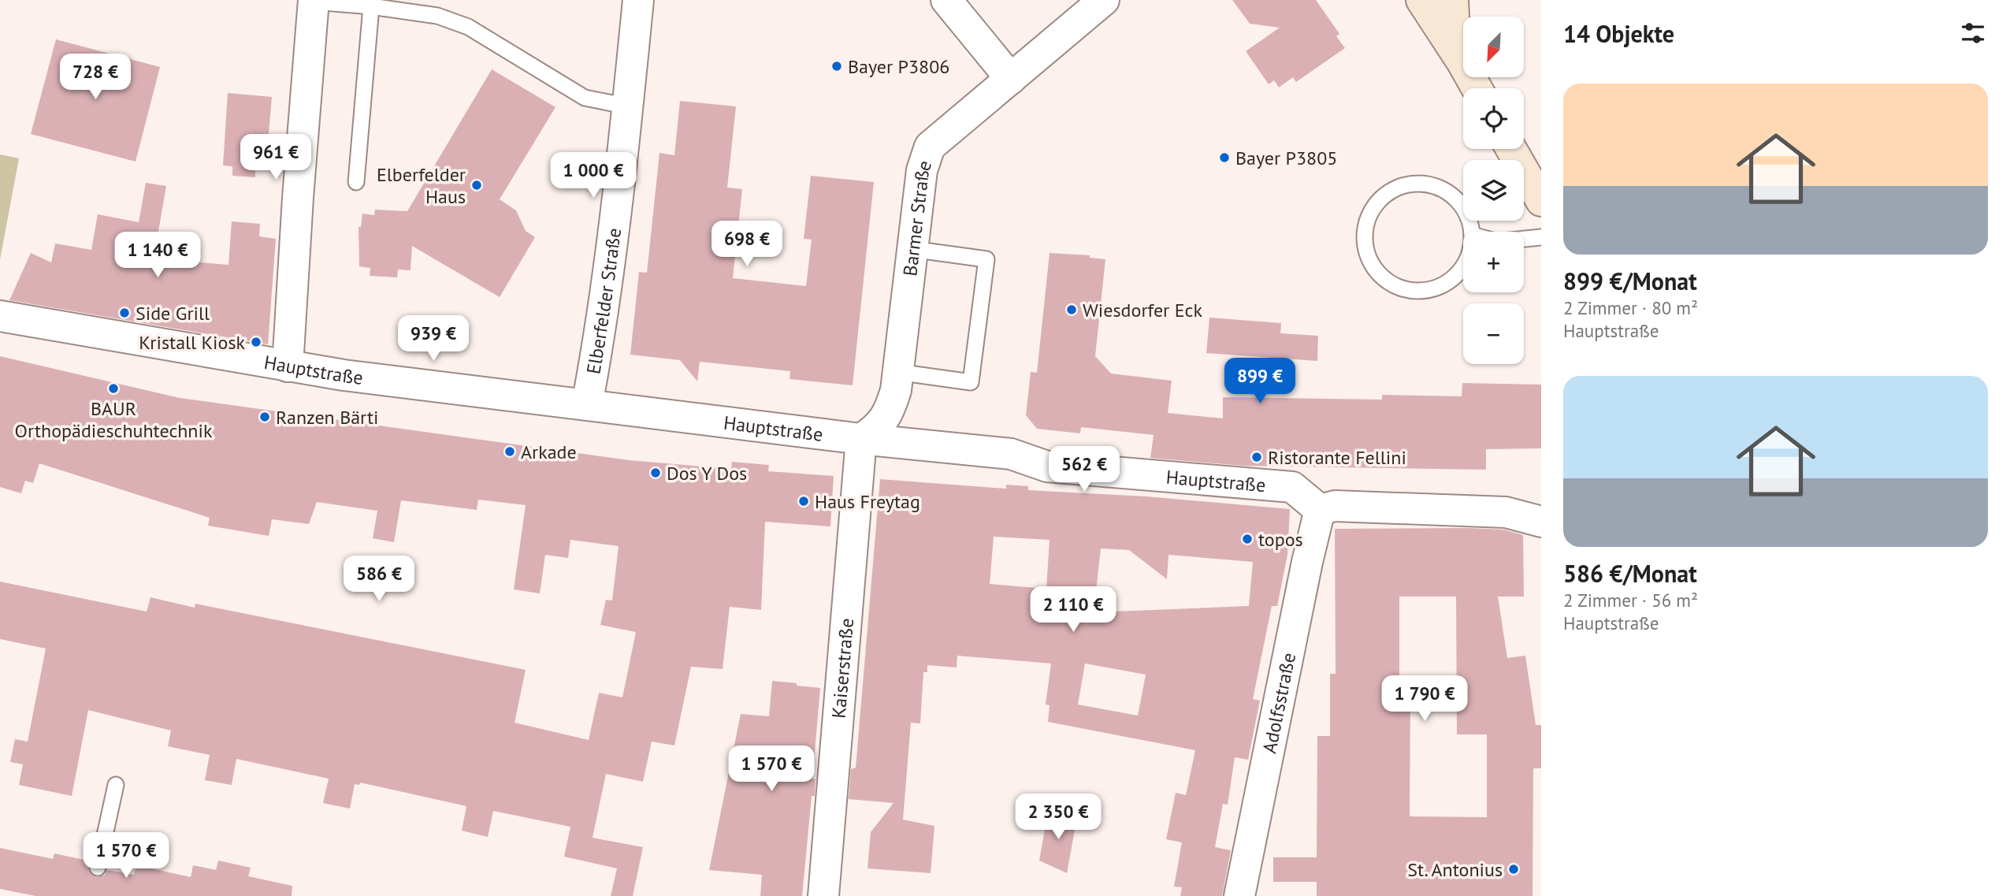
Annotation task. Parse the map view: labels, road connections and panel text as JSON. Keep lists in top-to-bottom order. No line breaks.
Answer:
{"streets":{"street":["Barmer Straße","Elberfelder Straße","Hauptstraße","Kaiserstraße","Adolfsstraße"]},"crossings":[["Barmer Straße","Hauptstraße"],["Barmer Straße","Kaiserstraße"],["Elberfelder Straße","Hauptstraße"],["Hauptstraße","Kaiserstraße"],["Hauptstraße","Adolfsstraße"]],"places":["Bayer P3806","Bayer P3805","Elberfelder Haus","Wiesdorfer Eck","Side Grill","Kristall Kiosk","BAUR Orthopädieschuhtechnik","Ranzen Bärti","Arkade","Ristorante Fellini","Dos Y Dos","Haus Freytag","topos","St. Antonius"],"north":"bottom left","page":{"heading":"14 Objekte","map_buttons":["+","−"],"price":["728 €","961 €","1 000 €","698 €","1 140 €","939 €","899 €","562 €","586 €","2 110 €","1 790 €","1 570 €","2 350 €","1 570 €"],"list":[{"name":"899 €/Monat","note":"2 Zimmer · 80 m² · Hauptstraße"},{"name":"586 €/Monat","note":"2 Zimmer · 56 m² · Hauptstraße"}]}}
